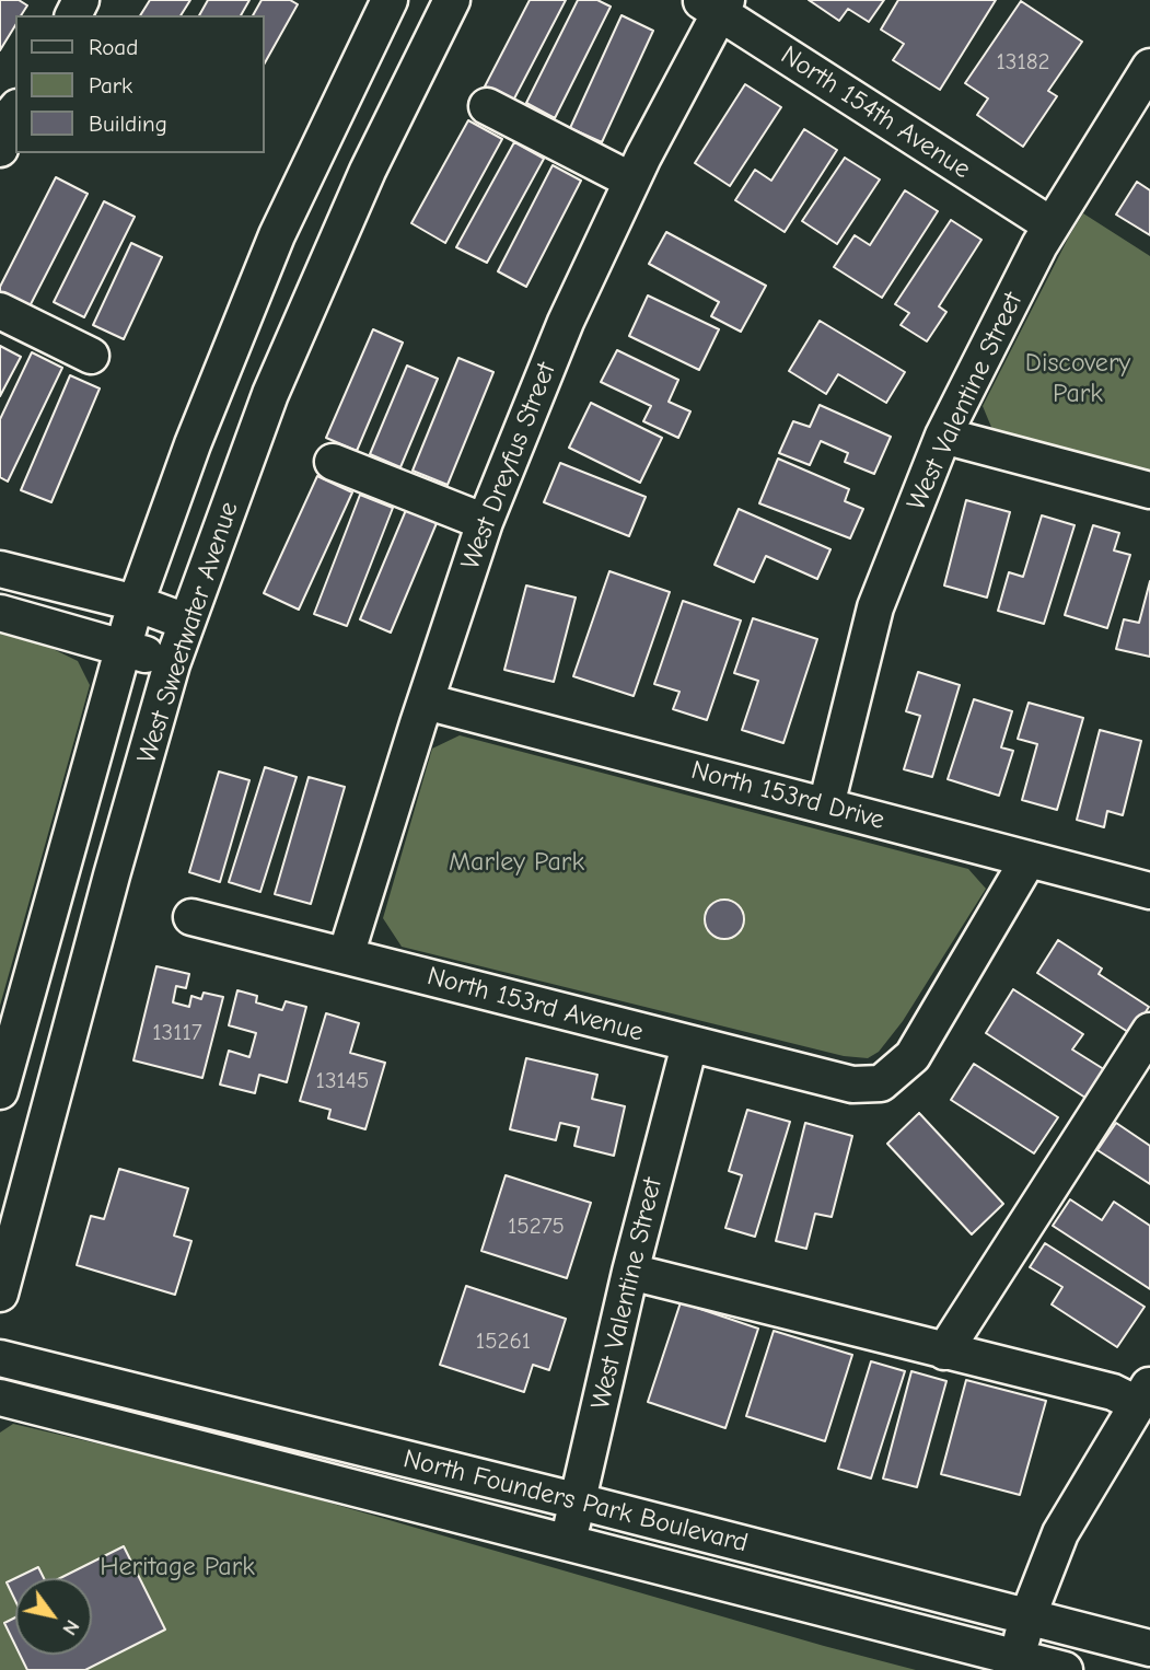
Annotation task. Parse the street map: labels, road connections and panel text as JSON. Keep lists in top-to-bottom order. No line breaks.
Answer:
{"streets":{"street":["North 154th Avenue","West Valentine Street","West Dreyfus Street","West Sweetwater Avenue","North 153rd Drive","North 153rd Avenue","North Founders Park Boulevard"]},"crossings":[["North 154th Avenue","West Valentine Street"],["North 154th Avenue","West Dreyfus Street"],["West Valentine Street","North 153rd Drive"],["West Valentine Street","North 153rd Avenue"],["West Valentine Street","North Founders Park Boulevard"],["West Dreyfus Street","North 153rd Drive"],["West Dreyfus Street","North 153rd Avenue"],["North 153rd Drive","North 153rd Avenue"]],"parks":["Discovery Park","Marley Park","Heritage Park"],"house_numbers":["13182","13117","13145","15275","15261"],"legend":["Road","Park","Building"],"north":"bottom right"}
